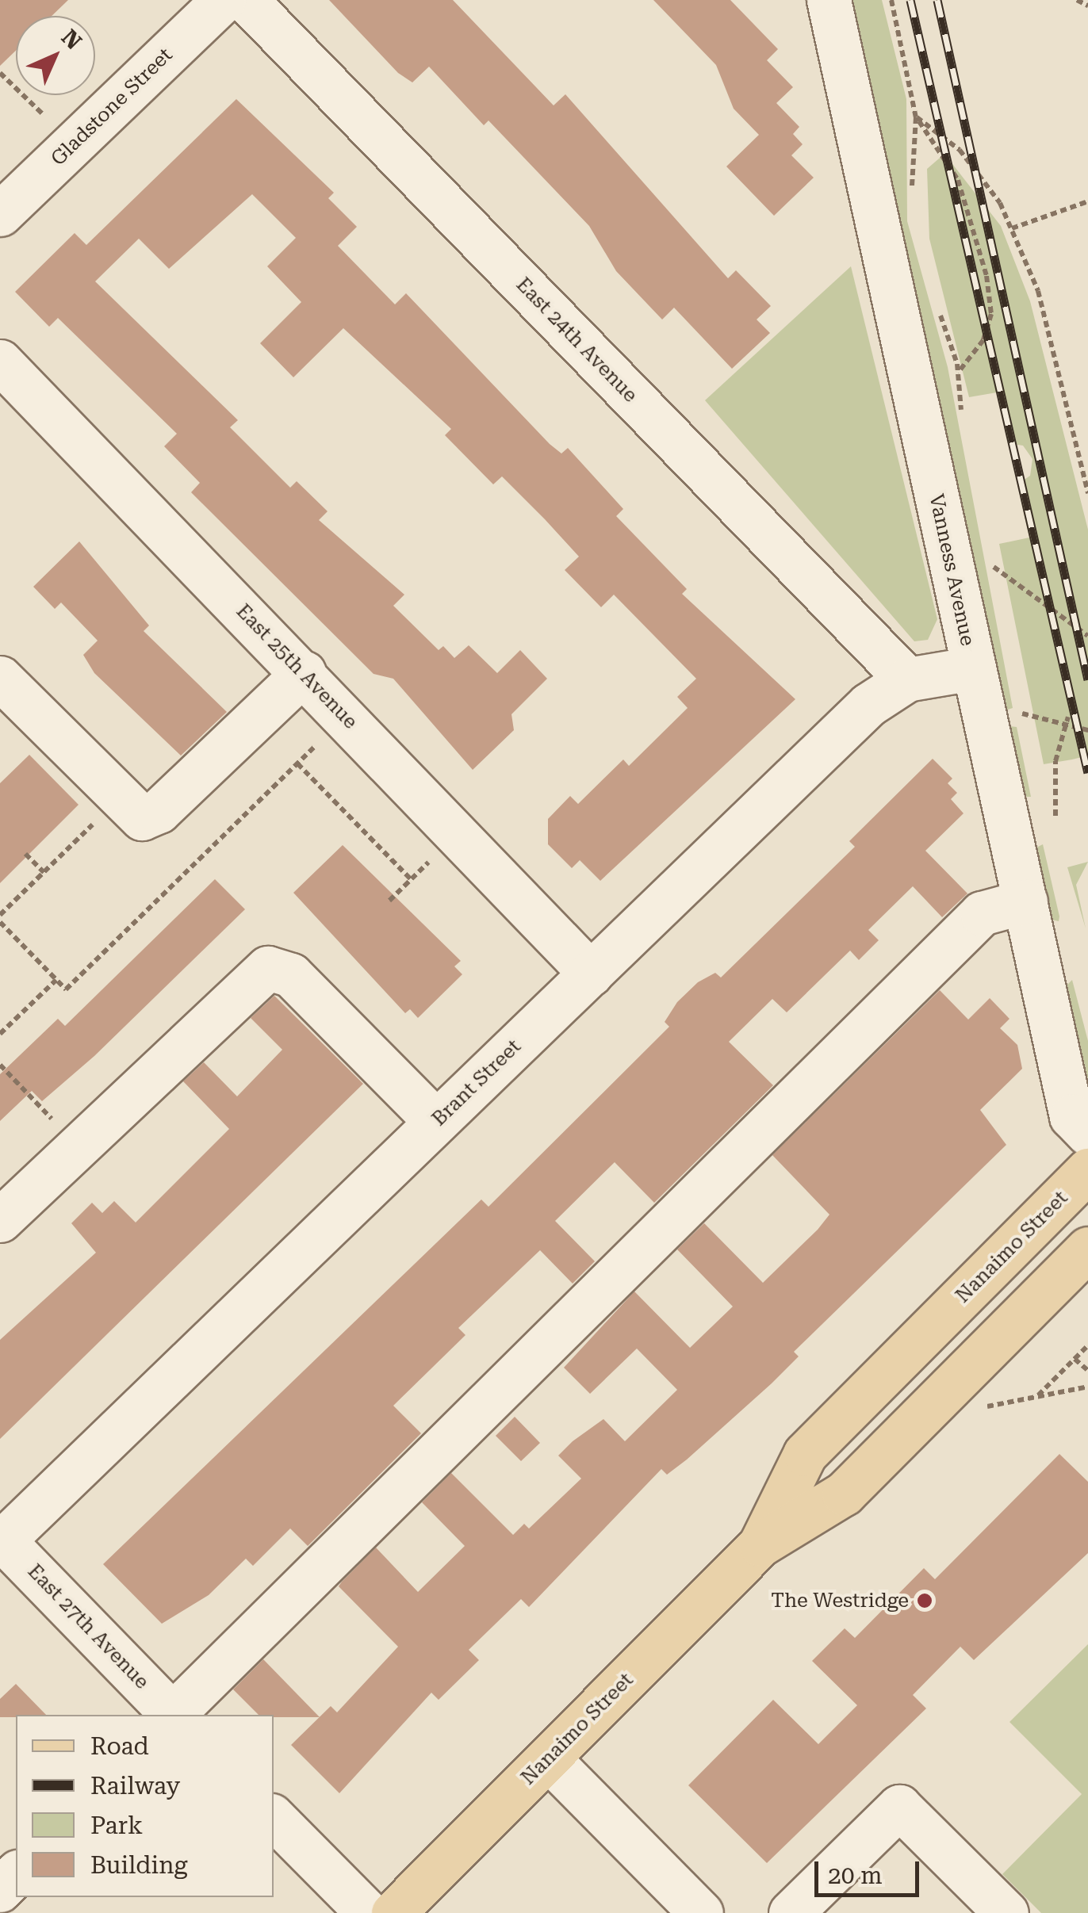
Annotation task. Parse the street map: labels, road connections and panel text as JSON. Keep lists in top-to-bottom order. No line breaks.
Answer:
{"streets":{"main road":["Nanaimo Street"],"street":["Gladstone Street","East 24th Avenue","Vanness Avenue","East 25th Avenue","Brant Street","East 27th Avenue"]},"crossings":[["East 24th Avenue","Brant Street"],["Vanness Avenue","Brant Street"],["East 25th Avenue","Brant Street"],["Brant Street","East 27th Avenue"]],"places":["The Westridge"],"legend":["Road","Railway","Park","Building"],"scale_bar":"20 m","north":"top right"}
